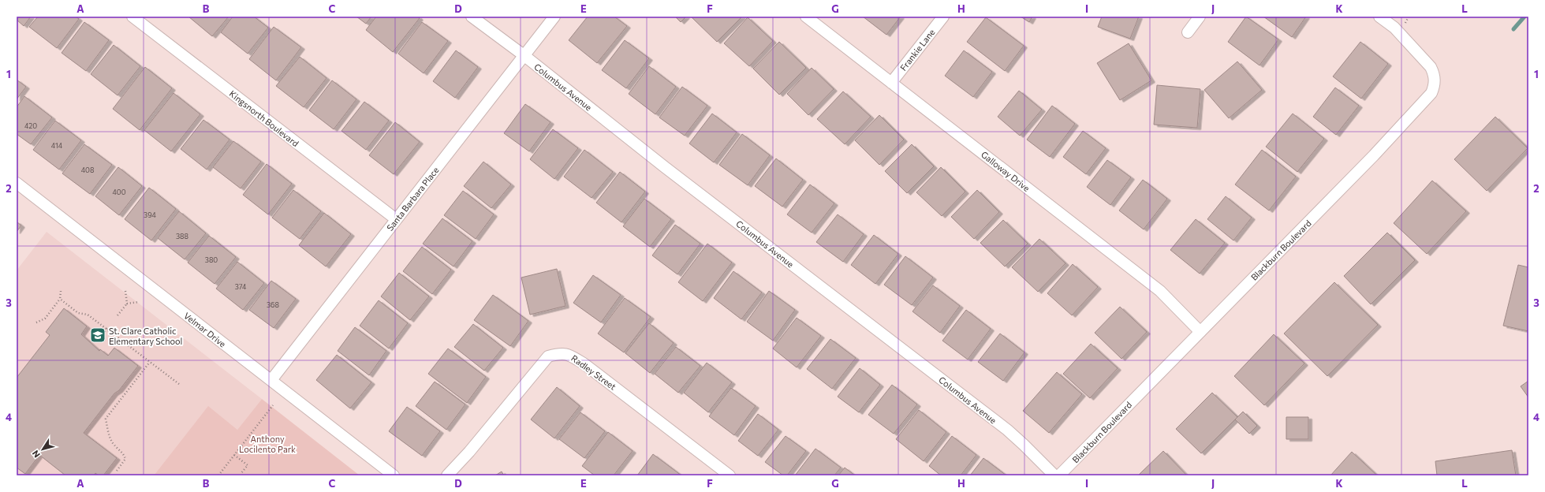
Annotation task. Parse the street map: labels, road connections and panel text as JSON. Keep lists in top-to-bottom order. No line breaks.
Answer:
{"streets":{"street":["Frankie Lane","Columbus Avenue","Kingsnorth Boulevard","Galloway Drive","Santa Barbara Place","Blackburn Boulevard","Velmar Drive","Radley Street"]},"crossings":[["Frankie Lane","Galloway Drive"],["Columbus Avenue","Santa Barbara Place"],["Kingsnorth Boulevard","Santa Barbara Place"],["Galloway Drive","Blackburn Boulevard"],["Santa Barbara Place","Velmar Drive"]],"parks":["Anthony Locilento Park"],"places":{"school or university":["St. Clare Catholic Elementary School"]},"house_numbers":["420","414","408","400","394","388","380","374","368"],"north":"bottom left","grid":{"columns":["A","B","C","D","E","F","G","H","I","J","K","L"],"rows":["1","2","3","4"]}}
